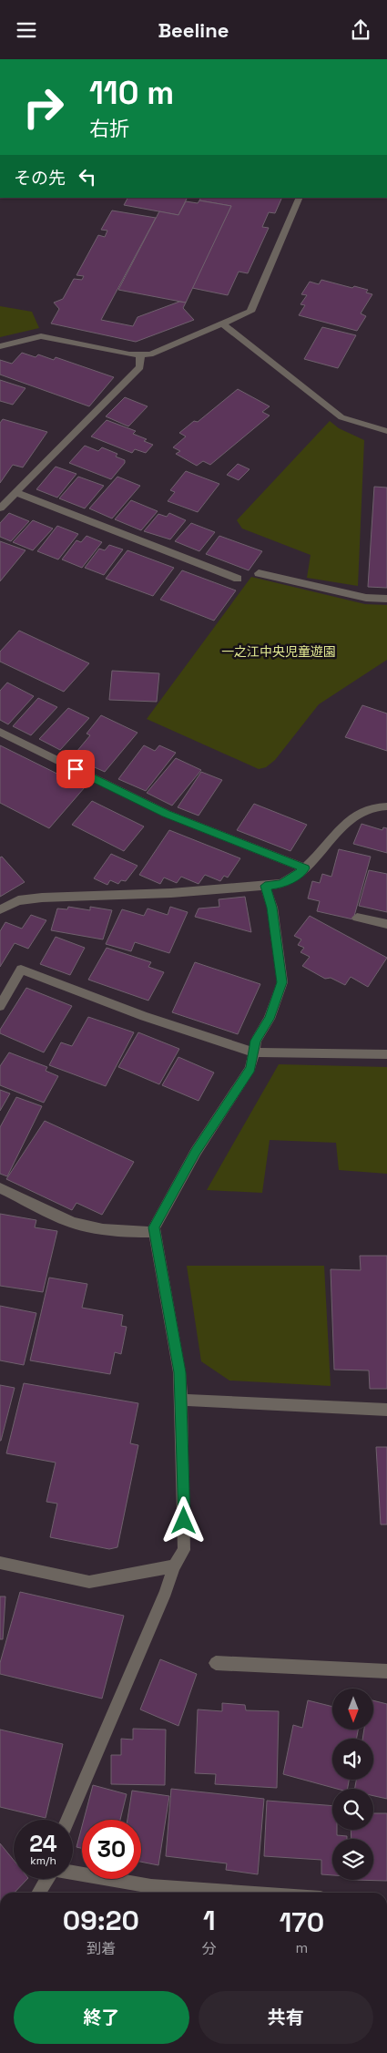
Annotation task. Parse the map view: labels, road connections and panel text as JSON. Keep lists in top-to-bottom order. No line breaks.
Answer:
{"parks":["一之江中央児童遊園"],"north":"bottom","page":{"header":"Beeline","turn":["110 m","右折"],"then":"その先","speed":"24 km/h","limit":"30","eta":["09:20","到着","1","分","170","m"],"buttons":["終了","共有"]}}
